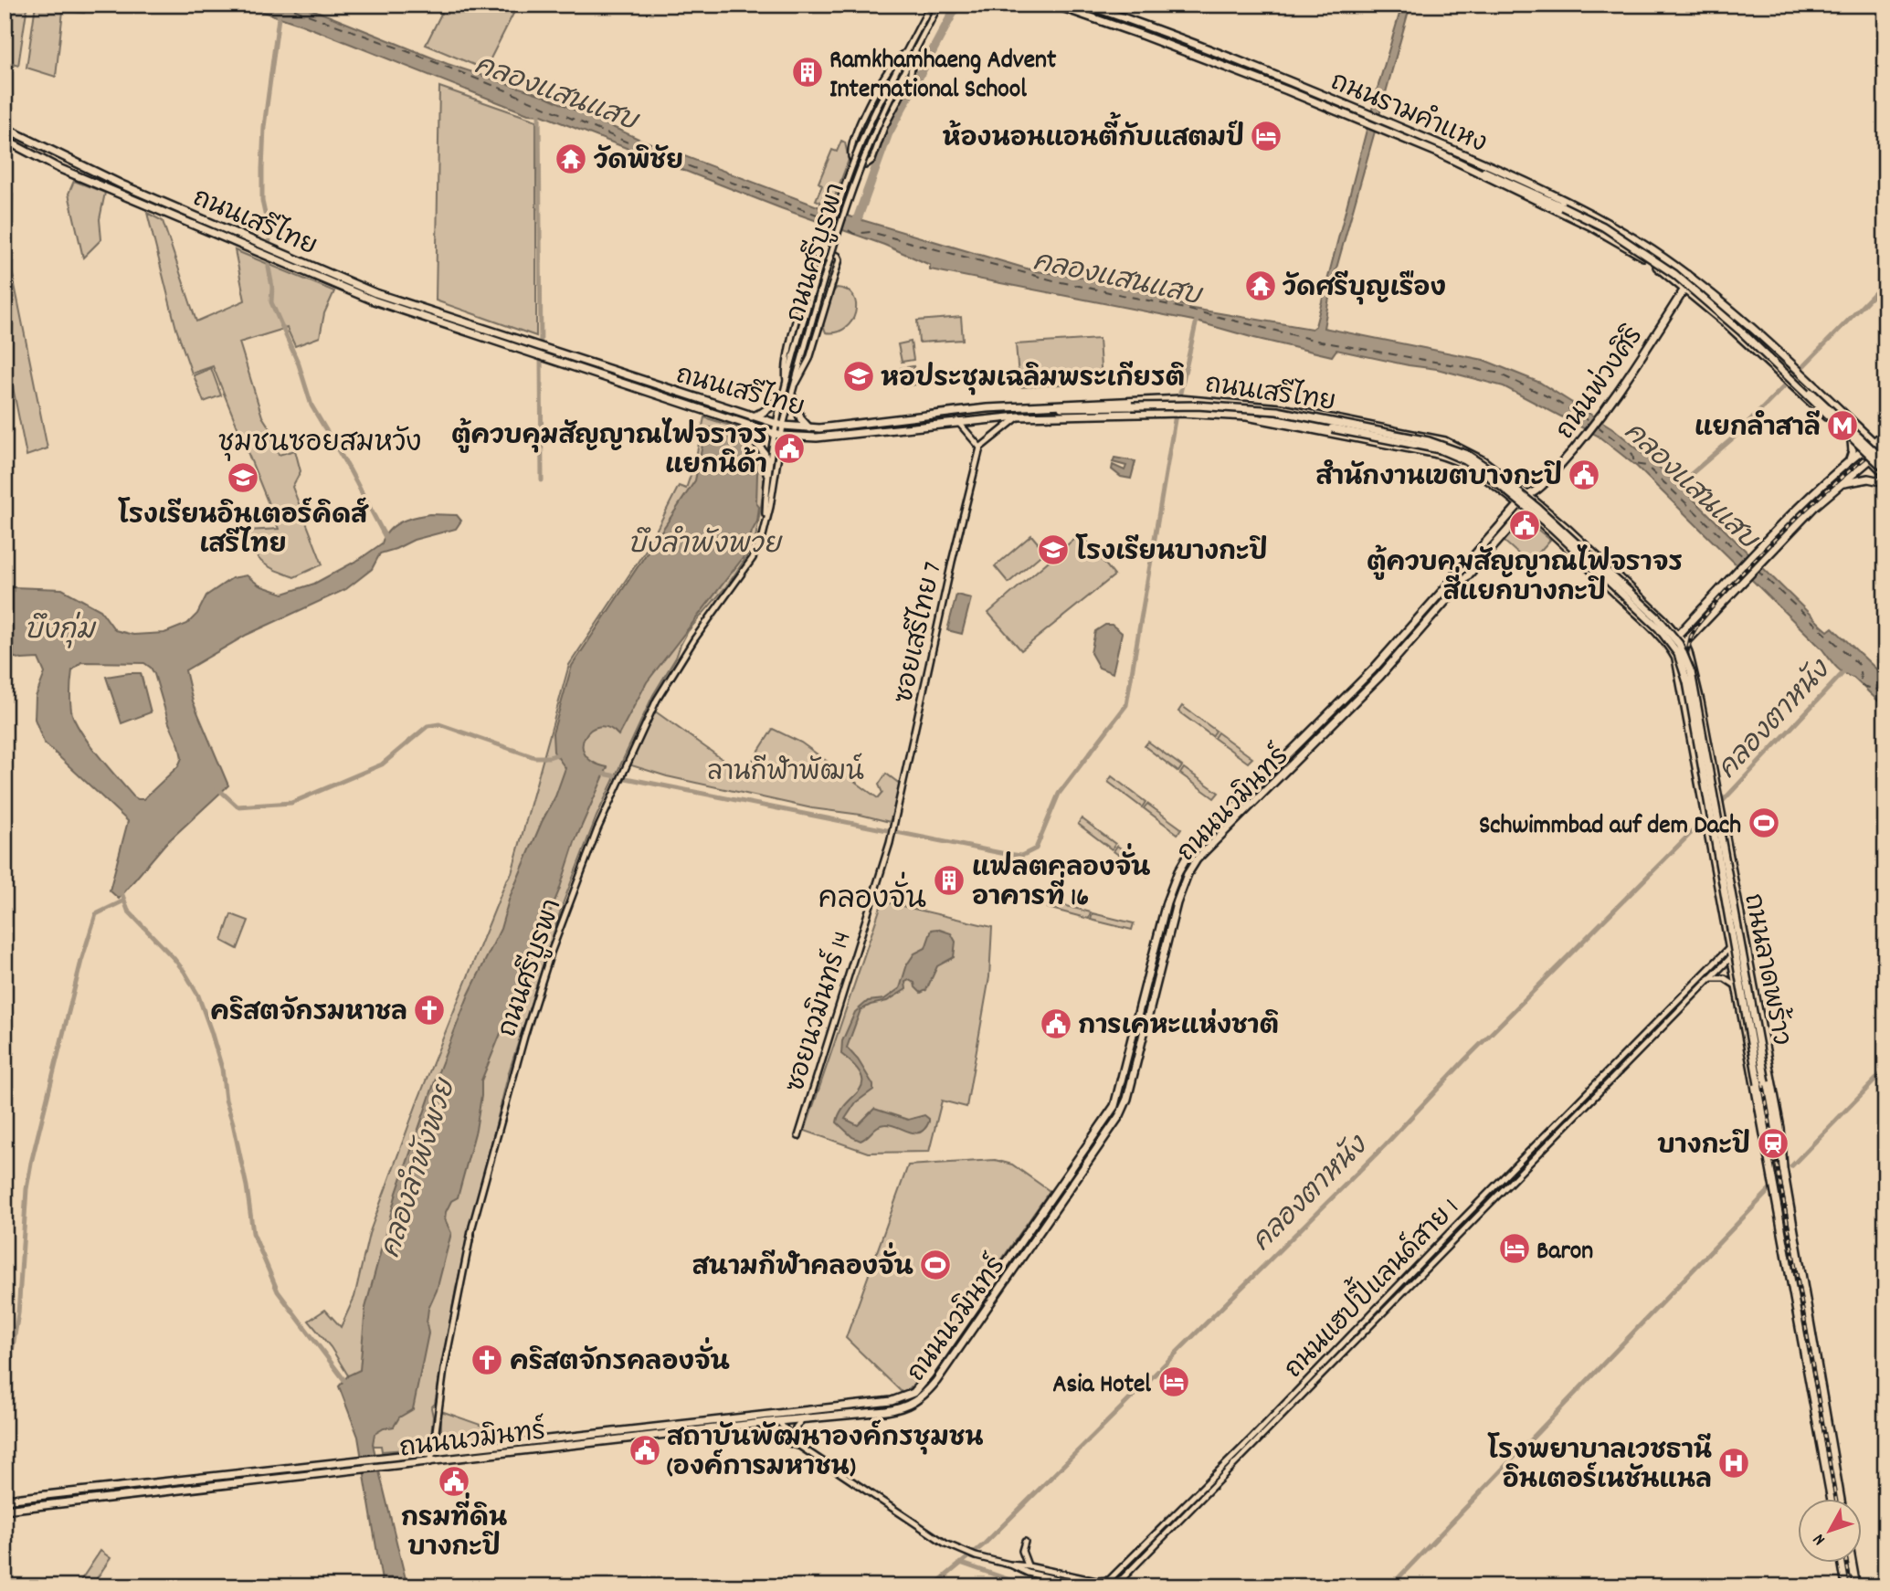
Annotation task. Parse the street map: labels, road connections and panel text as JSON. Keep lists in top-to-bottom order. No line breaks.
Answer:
{"streets":{"main road":["ถนนรามคำแหง","ถนนเสรีไทย","ถนนพ่วงศิริ","ถนนนวมินทร์","ถนนลาดพร้าว"],"street":["ถนนศรีบูรพา","ซอยเสรีไทย 7","ซอยนวมินทร์ 14","ถนนแฮปปี้แลนด์สาย 1"]},"crossings":[["ถนนรามคำแหง","ถนนพ่วงศิริ"],["ถนนเสรีไทย","ถนนศรีบูรพา"],["ถนนเสรีไทย","ถนนพ่วงศิริ"],["ถนนเสรีไทย","ถนนนวมินทร์"],["ถนนเสรีไทย","ถนนลาดพร้าว"],["ถนนศรีบูรพา","ถนนนวมินทร์"],["ถนนพ่วงศิริ","ถนนนวมินทร์"],["ถนนพ่วงศิริ","ถนนลาดพร้าว"],["ซอยเสรีไทย 7","ซอยนวมินทร์ 14"],["ถนนนวมินทร์","ถนนลาดพร้าว"],["ถนนนวมินทร์","ถนนแฮปปี้แลนด์สาย 1"],["ถนนลาดพร้าว","ถนนแฮปปี้แลนด์สาย 1"]],"districts":["ชุมชนซอยสมหวัง","คลองจั่น"],"water":["คลองแสนแสบ","บึงลำพังพวย","บึงกุ่ม","คลองตาหนัง","คลองลำพังพวย"],"parks":["ลานกีฬาพัฒน์"],"places":{"building":["Ramkhamhaeng Advent International School","แฟลตคลองจั่น อาคารที่ 16"],"hotel":["ห้องนอนแอนตี้กับแสตมป์","Baron","Asia Hotel"],"temple":["วัดพิชัย","วัดศรีบุญเรือง"],"school or university":["หอประชุมเฉลิมพระเกียรติ","โรงเรียนอินเตอร์คิดส์ เสรีไทย","โรงเรียนบางกะปิ"],"metro station":["แยกลำสาลี"],"public building":["ตู้ควบคุมสัญญาณไฟจราจร แยกนิด้า","สำนักงานเขตบางกะปิ","ตู้ควบคุมสัญญาณไฟจราจร สี่แยกบางกะปิ","การเคหะแห่งชาติ","สถาบันพัฒนาองค์กรชุมชน (องค์การมหาชน)","กรมที่ดิน บางกะปิ"],"sports":["Schwimmbad auf dem Dach","สนามกีฬาคลองจั่น"],"church":["คริสตจักรมหาชล","คริสตจักรคลองจั่น"],"station":["บางกะปิ"],"hospital":["โรงพยาบาลเวชธานี อินเตอร์เนชันแนล"]},"north":"bottom left"}
